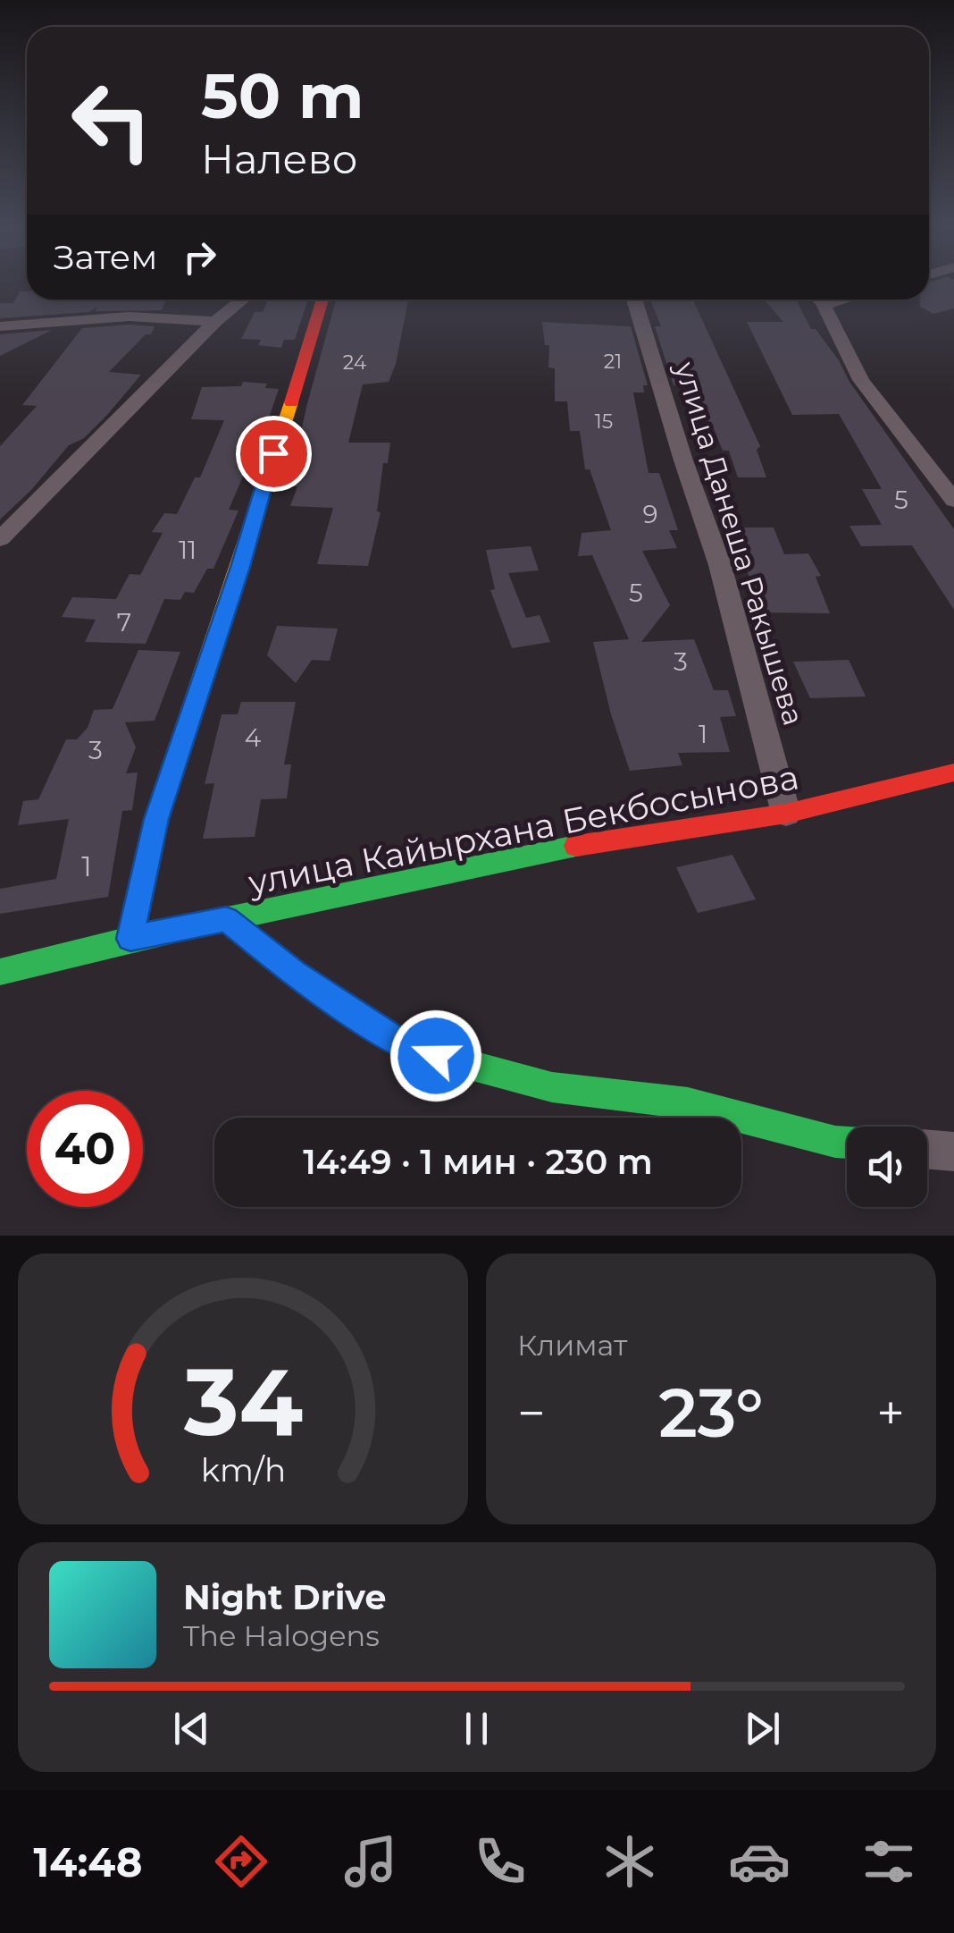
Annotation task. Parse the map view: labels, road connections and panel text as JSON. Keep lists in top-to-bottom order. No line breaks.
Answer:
{"streets":{"street":["улица Данеша Ракышева","улица Кайырхана Бекбосынова"]},"crossings":[["улица Данеша Ракышева","улица Кайырхана Бекбосынова"]],"house_numbers":["21","24","15","5","9","11","5","7","3","1","4","3","1"],"page":{"turn":["50 m","Налево"],"then":"Затем","limit":"40","trip":"14:49 · 1 мин · 230 m","tile":"Климат","heat":["−","23°","+"],"song":["Night Drive","The Halogens"],"tabs":"14:48","gauge":["34","km/h"]}}
